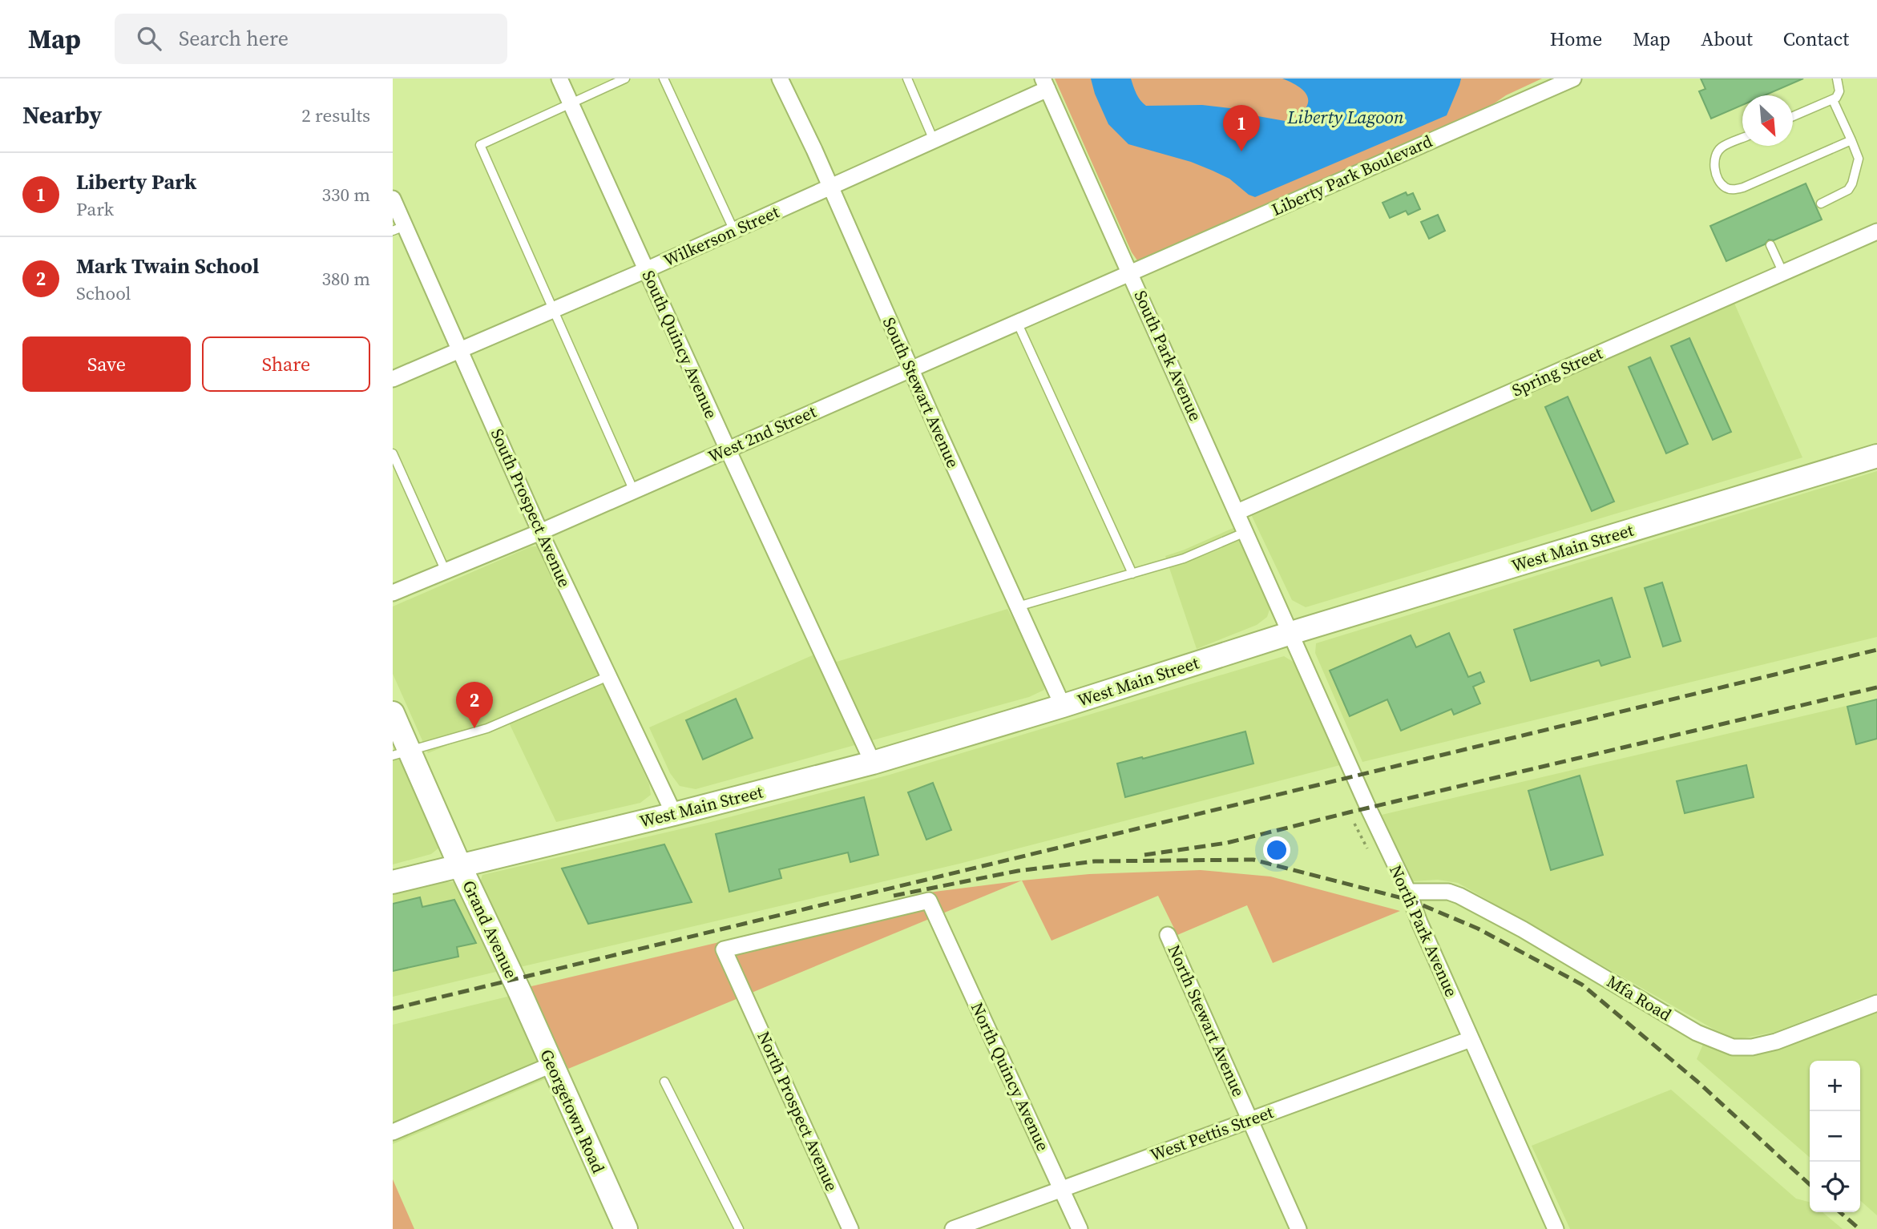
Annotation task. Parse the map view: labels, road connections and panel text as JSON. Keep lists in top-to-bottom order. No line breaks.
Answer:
{"streets":{"main road":["West Main Street","Grand Avenue","Georgetown Road"],"street":["Liberty Park Boulevard","Wilkerson Street","South Quincy Avenue","South Park Avenue","Spring Street","South Stewart Avenue","West 2nd Street","South Prospect Avenue","North Park Avenue","Mfa Road","North Stewart Avenue","North Quincy Avenue","North Prospect Avenue","West Pettis Street"]},"crossings":[["Liberty Park Boulevard","South Park Avenue"],["Liberty Park Boulevard","West 2nd Street"],["Wilkerson Street","South Quincy Avenue"],["Wilkerson Street","South Park Avenue"],["Wilkerson Street","South Stewart Avenue"],["Wilkerson Street","South Prospect Avenue"],["South Quincy Avenue","West 2nd Street"],["South Quincy Avenue","West Main Street"],["South Park Avenue","Spring Street"],["South Park Avenue","West 2nd Street"],["South Park Avenue","West Main Street"],["South Park Avenue","North Park Avenue"],["South Stewart Avenue","West 2nd Street"],["South Stewart Avenue","West Main Street"],["West 2nd Street","South Prospect Avenue"],["South Prospect Avenue","West Main Street"],["West Main Street","Grand Avenue"],["West Main Street","North Park Avenue"],["Grand Avenue","Georgetown Road"],["North Park Avenue","Mfa Road"],["North Park Avenue","West Pettis Street"],["North Stewart Avenue","West Pettis Street"],["North Quincy Avenue","North Prospect Avenue"],["North Quincy Avenue","West Pettis Street"]],"water":["Liberty Lagoon"],"north":"bottom right","page":{"header":"Map","search":"Search here","nav":["Home","Map","About","Contact"],"heading":["Nearby","2 results"],"pins":["1","2"],"list":[{"mark":"1","name":"Liberty Park","note":"Park","value":"330 m"},{"mark":"2","name":"Mark Twain School","note":"School","value":"380 m"}],"buttons":["Save","Share"],"map_buttons":["+","−"]}}
